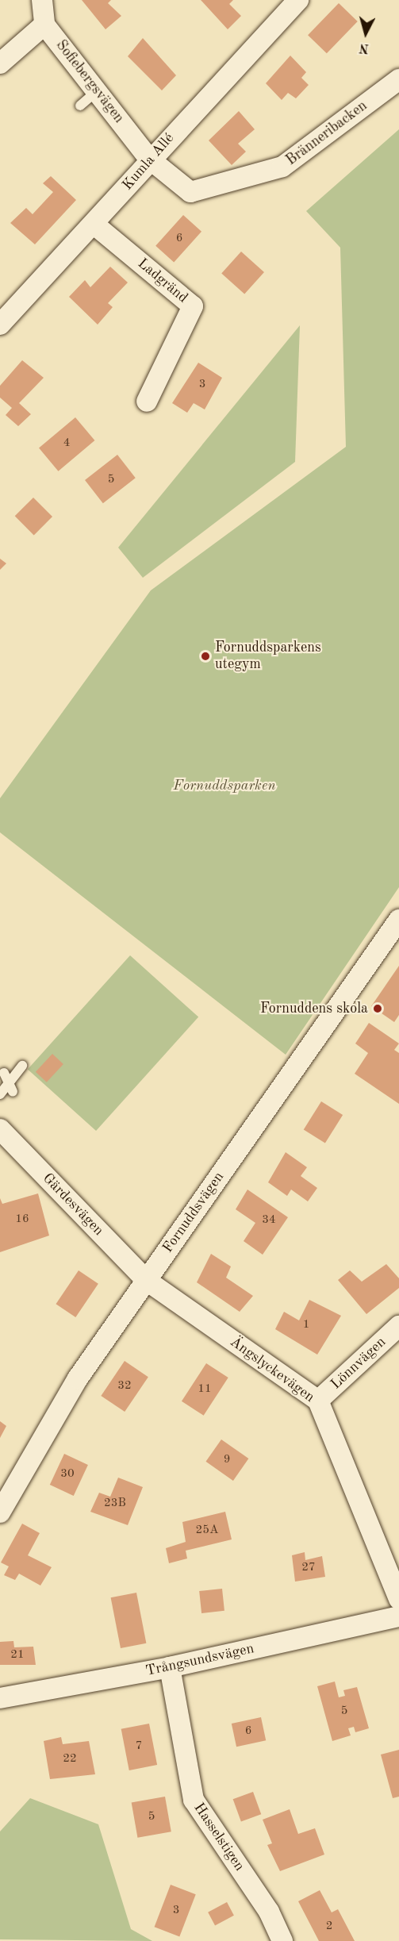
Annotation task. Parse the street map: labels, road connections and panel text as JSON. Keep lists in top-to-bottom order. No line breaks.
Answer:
{"streets":{"street":["Sofiebergsvägen","Bränneribacken","Kumla Allé","Ladgränd","Gärdesvägen","Fornuddsvägen","Lönnvägen","Ängslyckevägen","Trångsundsvägen","Hasselstigen"]},"crossings":[["Sofiebergsvägen","Bränneribacken"],["Sofiebergsvägen","Kumla Allé"],["Bränneribacken","Kumla Allé"],["Kumla Allé","Ladgränd"],["Gärdesvägen","Fornuddsvägen"],["Gärdesvägen","Ängslyckevägen"],["Fornuddsvägen","Ängslyckevägen"],["Lönnvägen","Ängslyckevägen"],["Trångsundsvägen","Hasselstigen"]],"parks":["Fornuddsparken"],"places":["Fornuddsparkens utegym","Fornuddens skola"],"house_numbers":["6","3","4","5","16","34","1","32","11","9","30","23B","25A","27","21","5","6","7","22","5","3","2"],"north":"bottom"}
